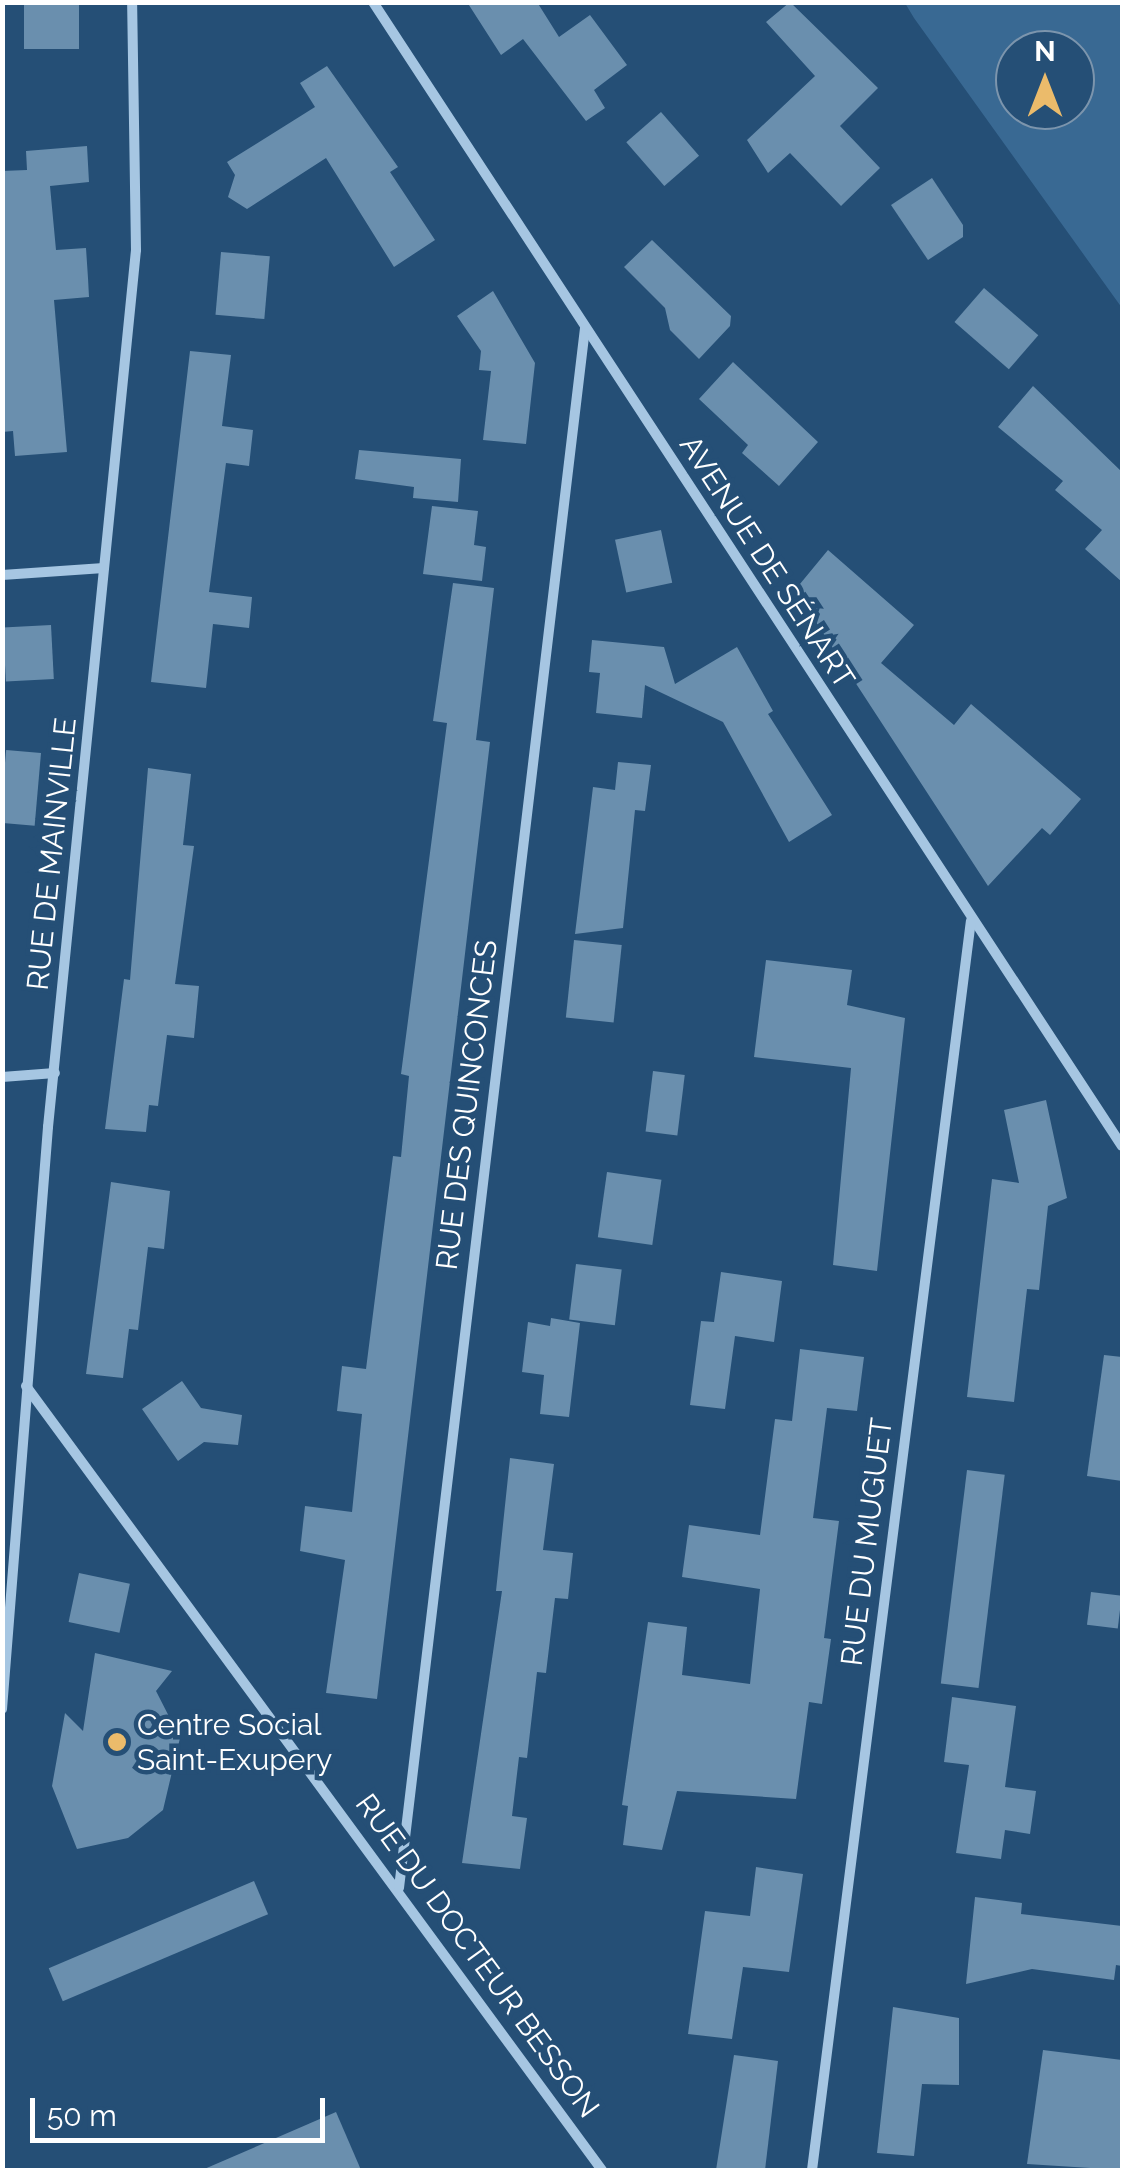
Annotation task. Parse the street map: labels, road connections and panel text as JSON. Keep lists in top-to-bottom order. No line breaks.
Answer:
{"streets":{"street":["AVENUE DE SÉNART","RUE DE MAINVILLE","RUE DES QUINCONCES","RUE DU MUGUET","RUE DU DOCTEUR BESSON"]},"crossings":[["AVENUE DE SÉNART","RUE DES QUINCONCES"],["AVENUE DE SÉNART","RUE DU MUGUET"],["RUE DE MAINVILLE","RUE DU DOCTEUR BESSON"],["RUE DES QUINCONCES","RUE DU DOCTEUR BESSON"]],"places":["Centre Social Saint-Exupery"],"scale_bar":"50 m","north":"top"}
